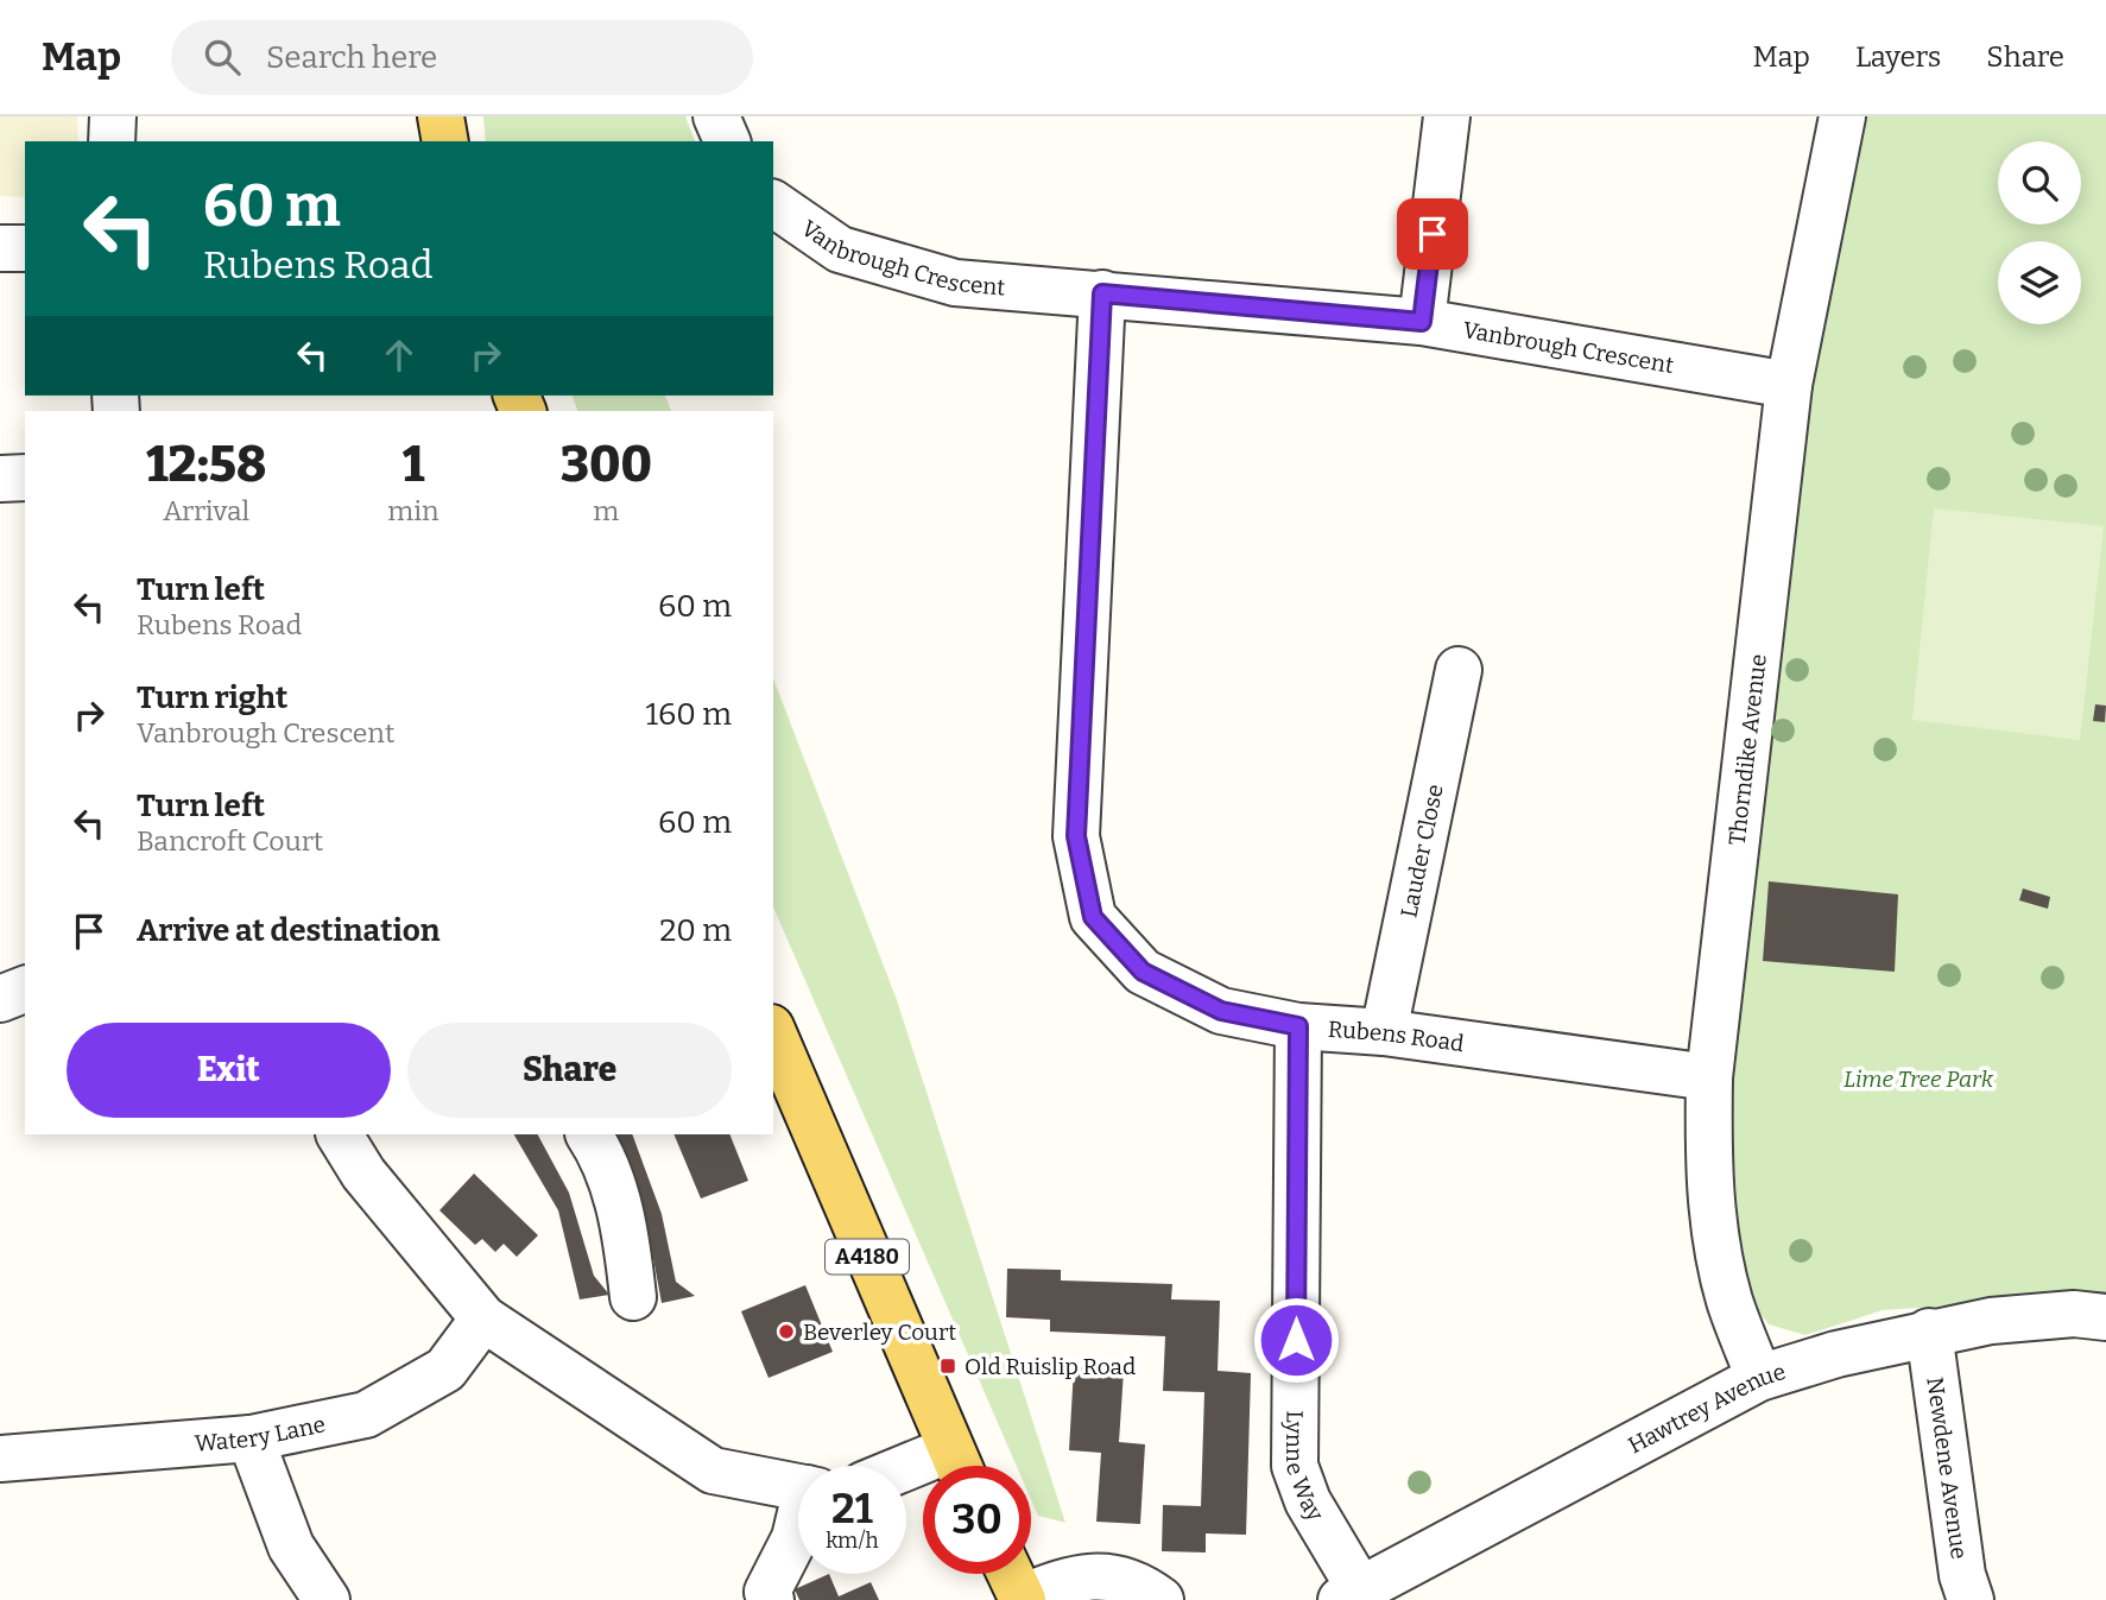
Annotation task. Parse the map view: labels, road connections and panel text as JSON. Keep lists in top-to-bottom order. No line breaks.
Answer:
{"streets":{"main road":["A4180"],"street":["Vanbrough Crescent","Thorndike Avenue","Lauder Close","Rubens Road","Hawtrey Avenue","Watery Lane","Lynne Way","Newdene Avenue"]},"crossings":[["Vanbrough Crescent","Thorndike Avenue"],["Vanbrough Crescent","Rubens Road"],["Thorndike Avenue","Rubens Road"],["Thorndike Avenue","Hawtrey Avenue"],["Lauder Close","Rubens Road"],["Rubens Road","Lynne Way"],["Hawtrey Avenue","Lynne Way"],["Hawtrey Avenue","Newdene Avenue"]],"parks":["Lime Tree Park"],"places":{"other":["Beverley Court"],"transit":["Old Ruislip Road"]},"page":{"header":"Map","search":"Search here","nav":["Map","Layers","Share"],"turn":["60 m","Rubens Road"],"eta":["12:58","Arrival","1","min","300","m"],"list":[{"name":"Turn left","note":"Rubens Road","value":"60 m"},{"name":"Turn right","note":"Vanbrough Crescent","value":"160 m"},{"name":"Turn left","note":"Bancroft Court","value":"60 m"},{"name":"Arrive at destination","value":"20 m"}],"buttons":["Exit","Share"],"speed":"21 km/h","limit":"30"}}
